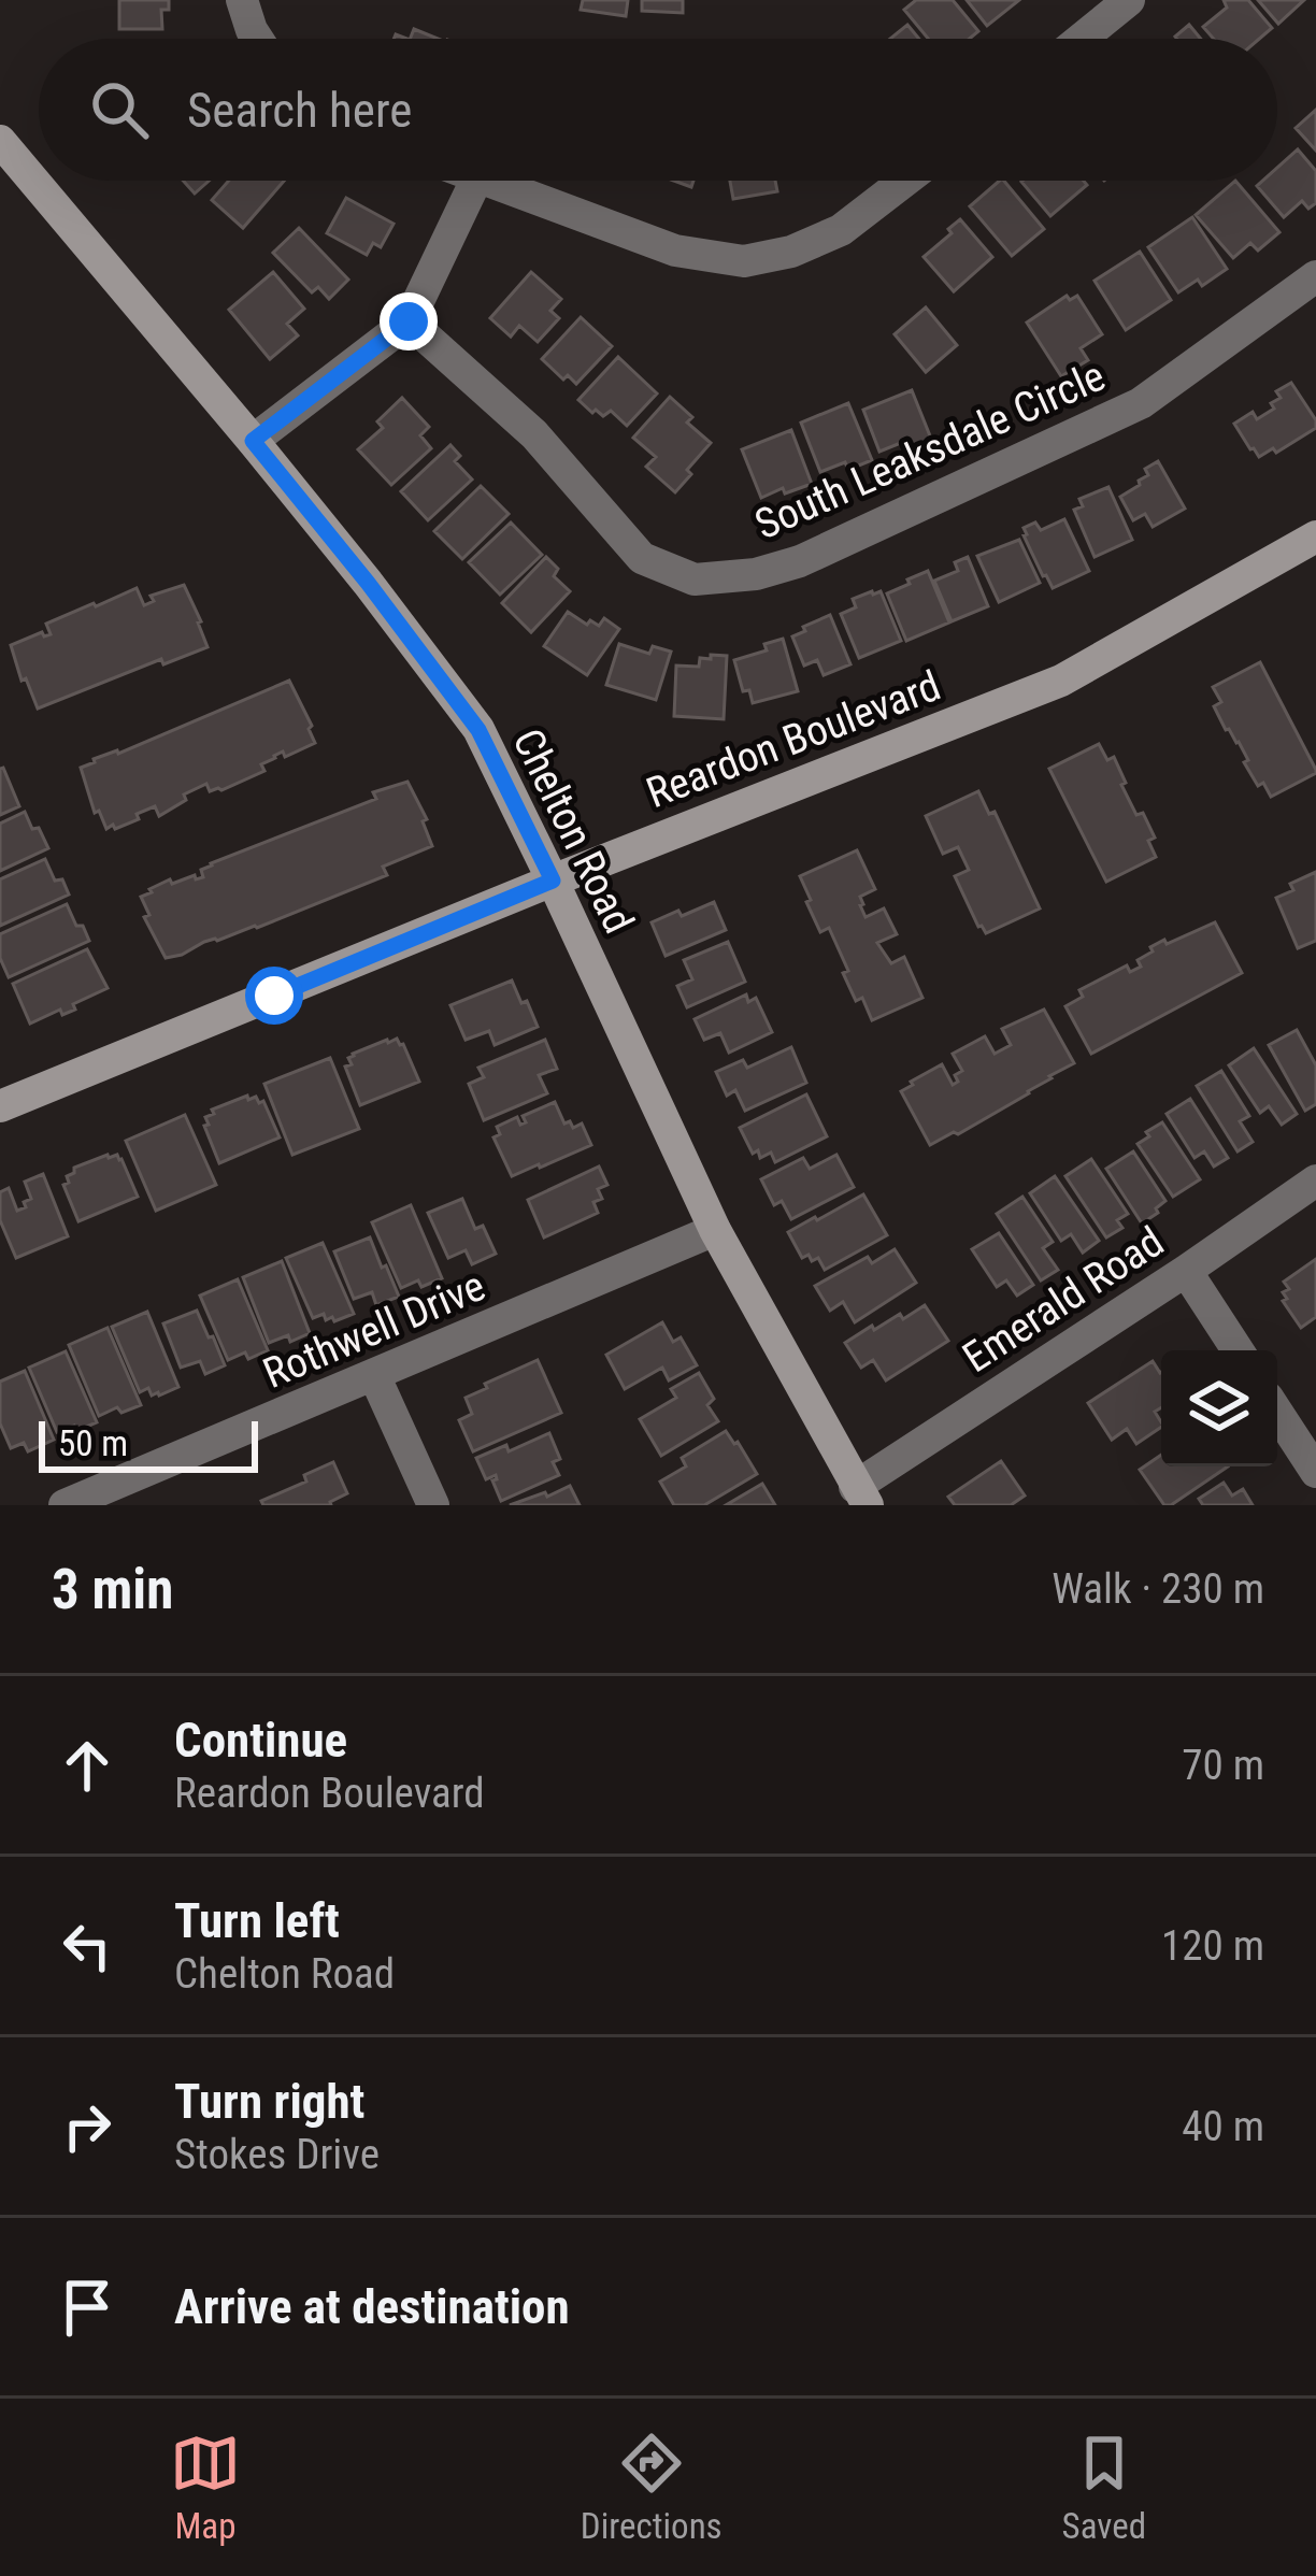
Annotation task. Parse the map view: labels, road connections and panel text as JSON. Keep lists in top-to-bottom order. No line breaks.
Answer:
{"streets":{"street":["South Leaksdale Circle","Reardon Boulevard","Chelton Road","Emerald Road","Rothwell Drive"]},"crossings":[["Reardon Boulevard","Chelton Road"],["Chelton Road","Emerald Road"],["Chelton Road","Rothwell Drive"]],"scale_bar":"50 m","page":{"search":"Search here","scale":"50 m","heading":["3 min","Walk · 230 m"],"list":[["Continue","Reardon Boulevard","70 m"],["Turn left","Chelton Road","120 m"],["Turn right","Stokes Drive","40 m"],"Arrive at destination"],"nav":["Map","Directions","Saved"]}}
